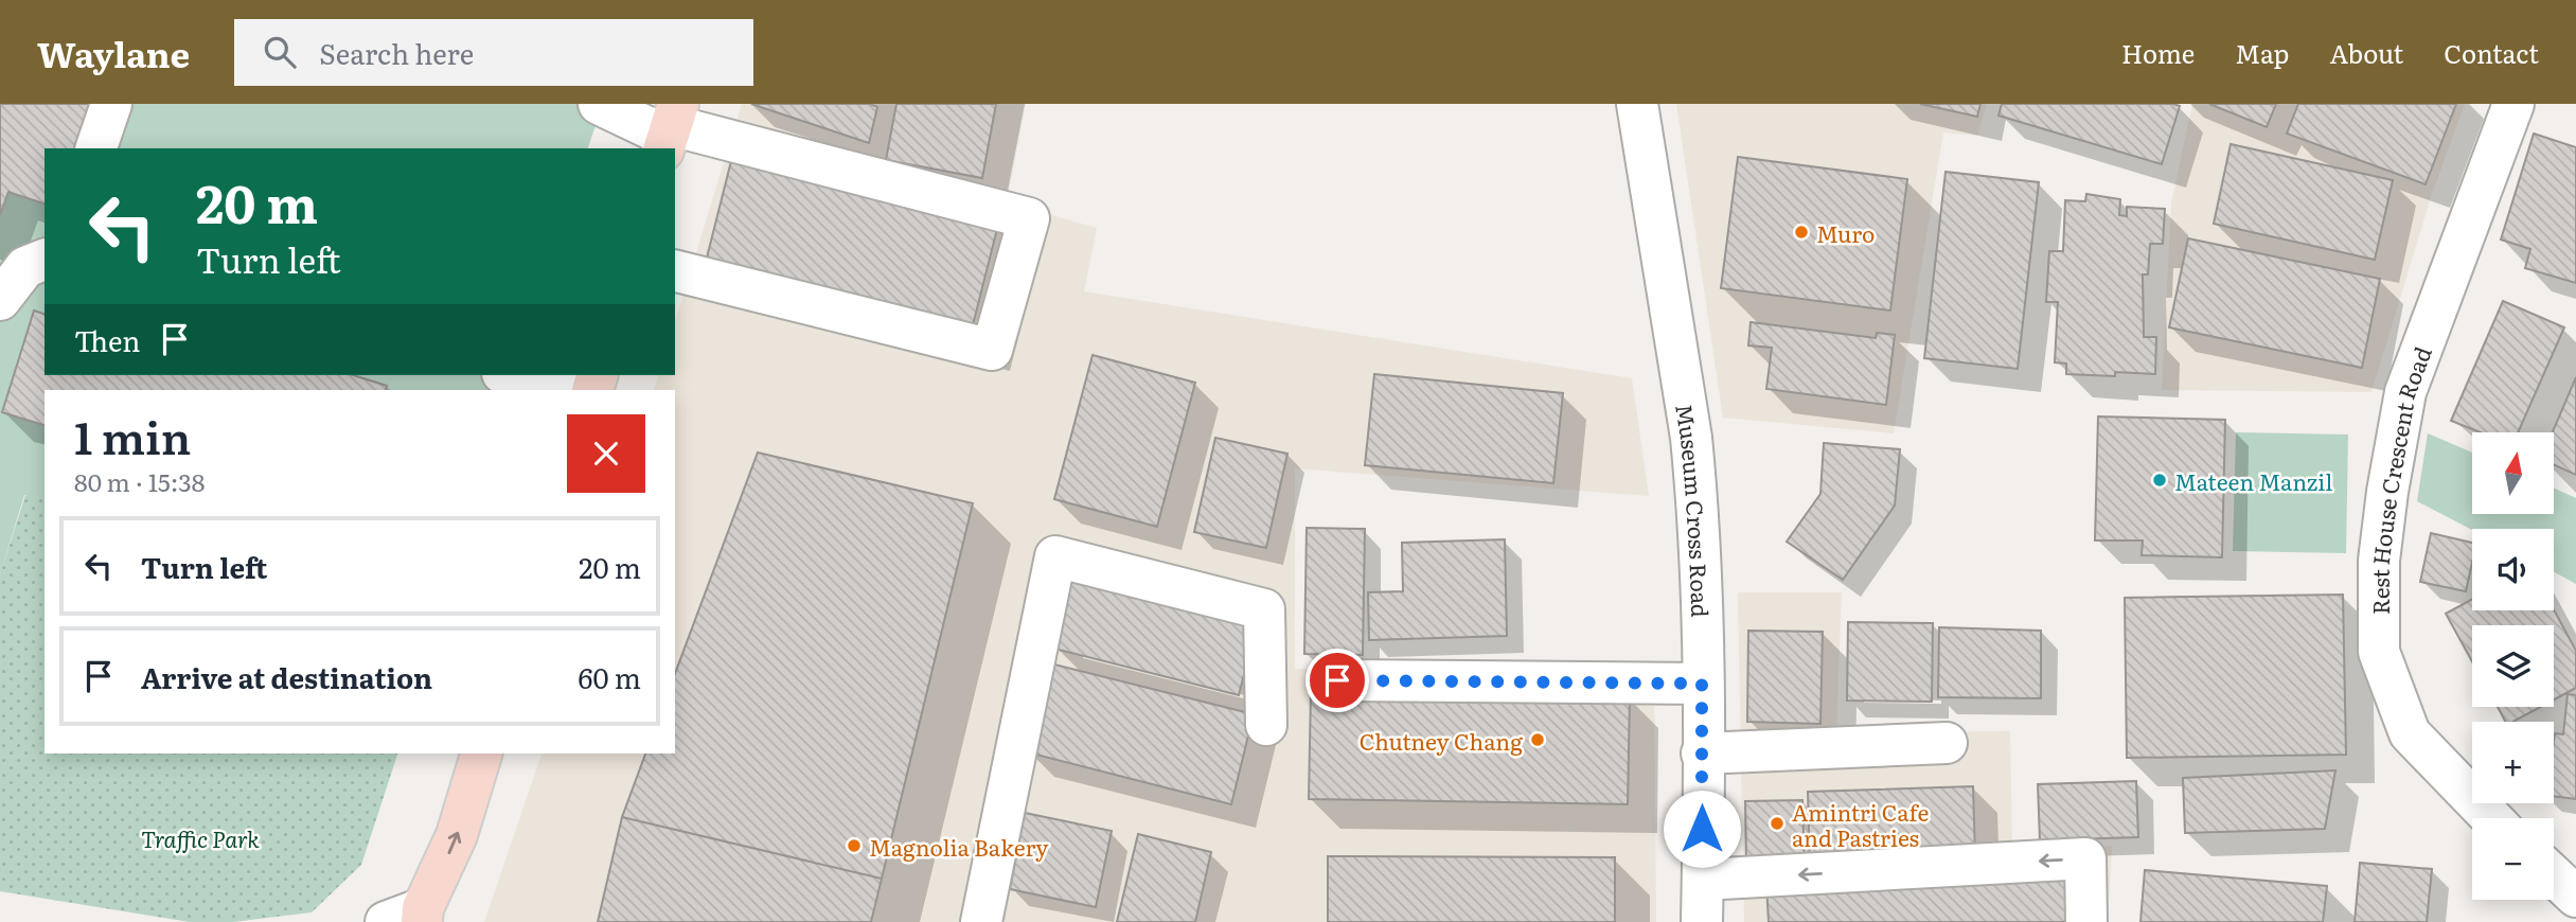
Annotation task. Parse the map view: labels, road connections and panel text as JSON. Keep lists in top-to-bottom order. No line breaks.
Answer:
{"streets":{"street":["Rest House Crescent Road","Museum Cross Road"]},"parks":["Traffic Park"],"places":["Muro","Mateen Manzil","Chutney Chang","Amintri Cafe and Pastries","Magnolia Bakery"],"north":"top","page":{"header":"Waylane","search":"Search here","nav":["Home","Map","About","Contact"],"turn":["20 m","Turn left"],"then":"Then","heading":["1 min","80 m · 15:38"],"map_buttons":["+","−"],"list":[{"name":"Turn left","value":"20 m"},{"name":"Arrive at destination","value":"60 m"}]}}
